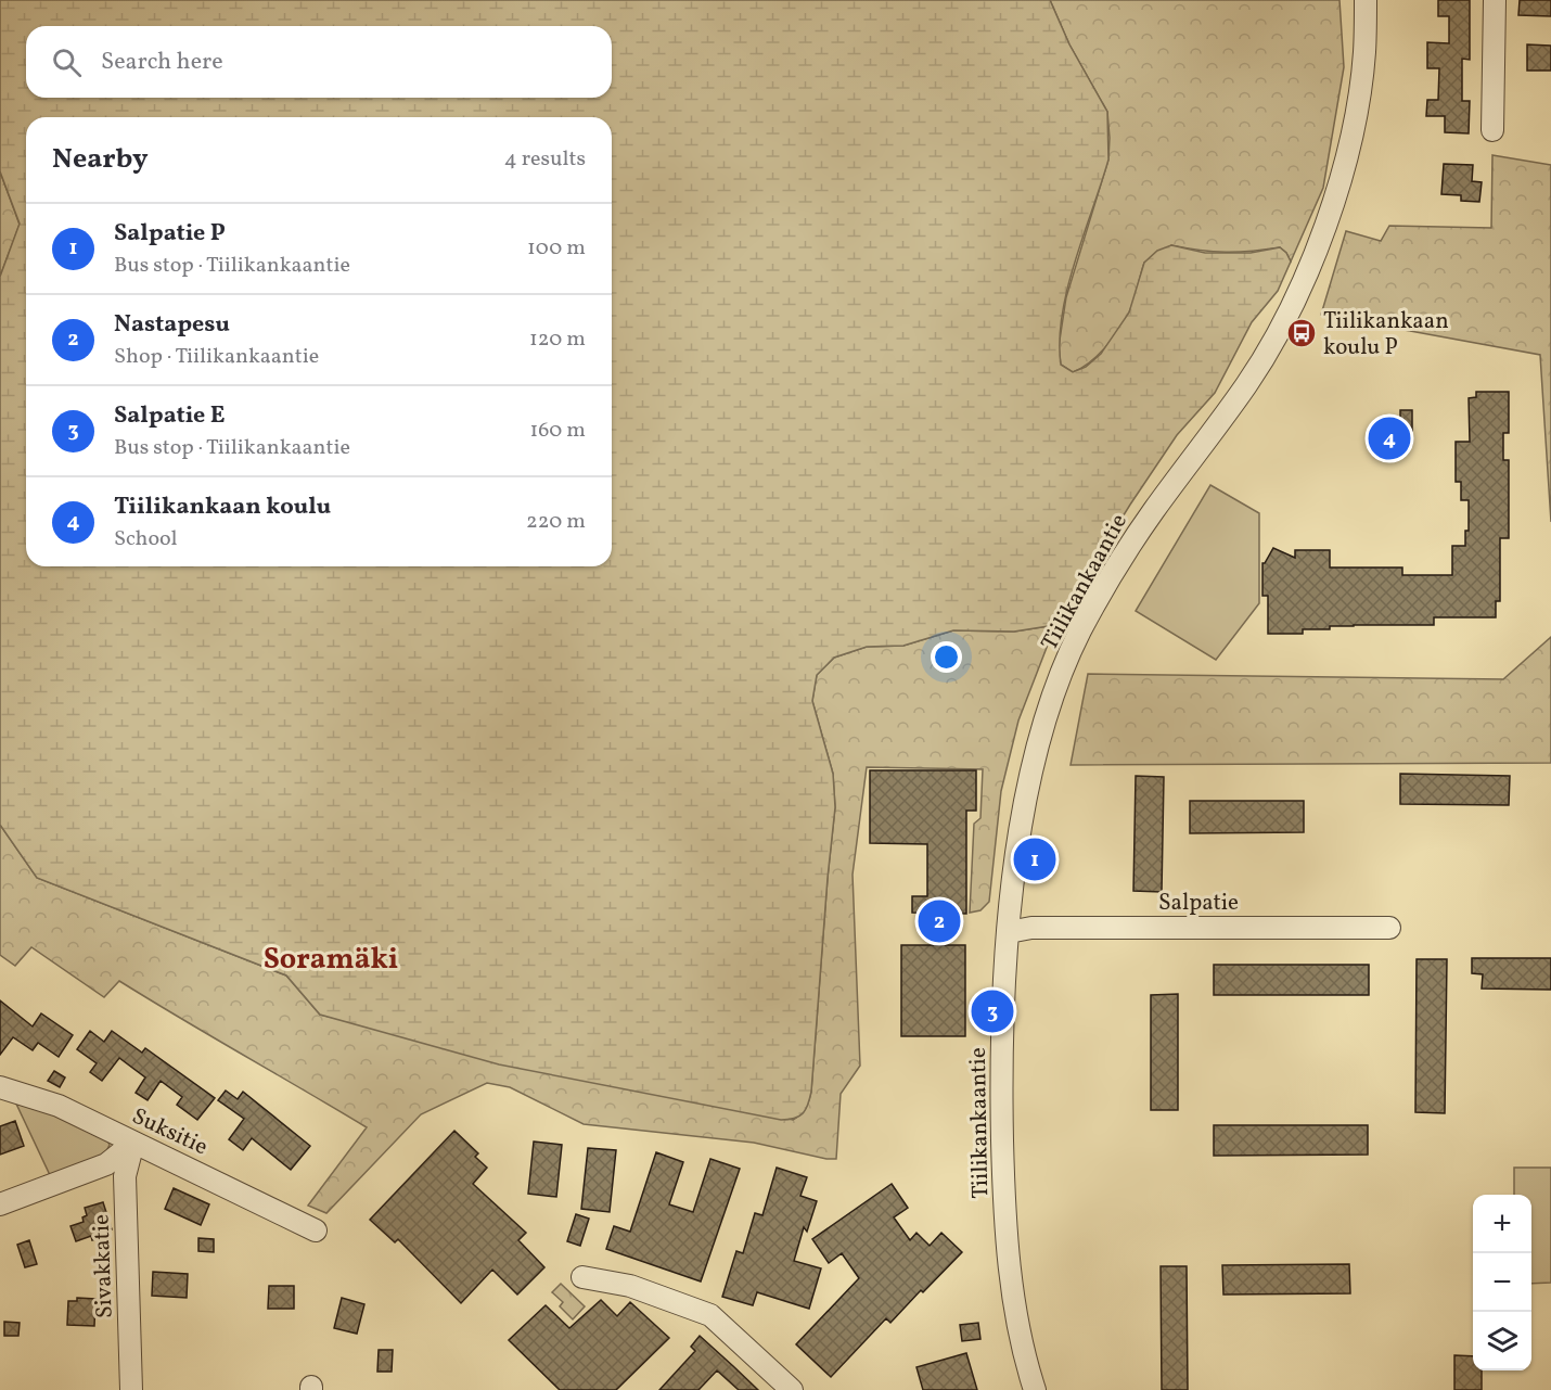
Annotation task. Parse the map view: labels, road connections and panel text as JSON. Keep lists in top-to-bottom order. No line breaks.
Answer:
{"streets":{"street":["Tiilikankaantie","Salpatie","Suksitie","Sivakkatie"]},"crossings":[["Tiilikankaantie","Salpatie"],["Suksitie","Sivakkatie"]],"districts":["Soramäki"],"places":{"bus stop":["Tiilikankaan koulu P"]},"page":{"search":"Search here","heading":["Nearby","4 results"],"list":[{"mark":"1","name":"Salpatie P","note":"Bus stop · Tiilikankaantie","value":"100 m"},{"mark":"2","name":"Nastapesu","note":"Shop · Tiilikankaantie","value":"120 m"},{"mark":"3","name":"Salpatie E","note":"Bus stop · Tiilikankaantie","value":"160 m"},{"mark":"4","name":"Tiilikankaan koulu","note":"School","value":"220 m"}],"pins":["4","1","2","3"],"map_buttons":["+","−"]}}
